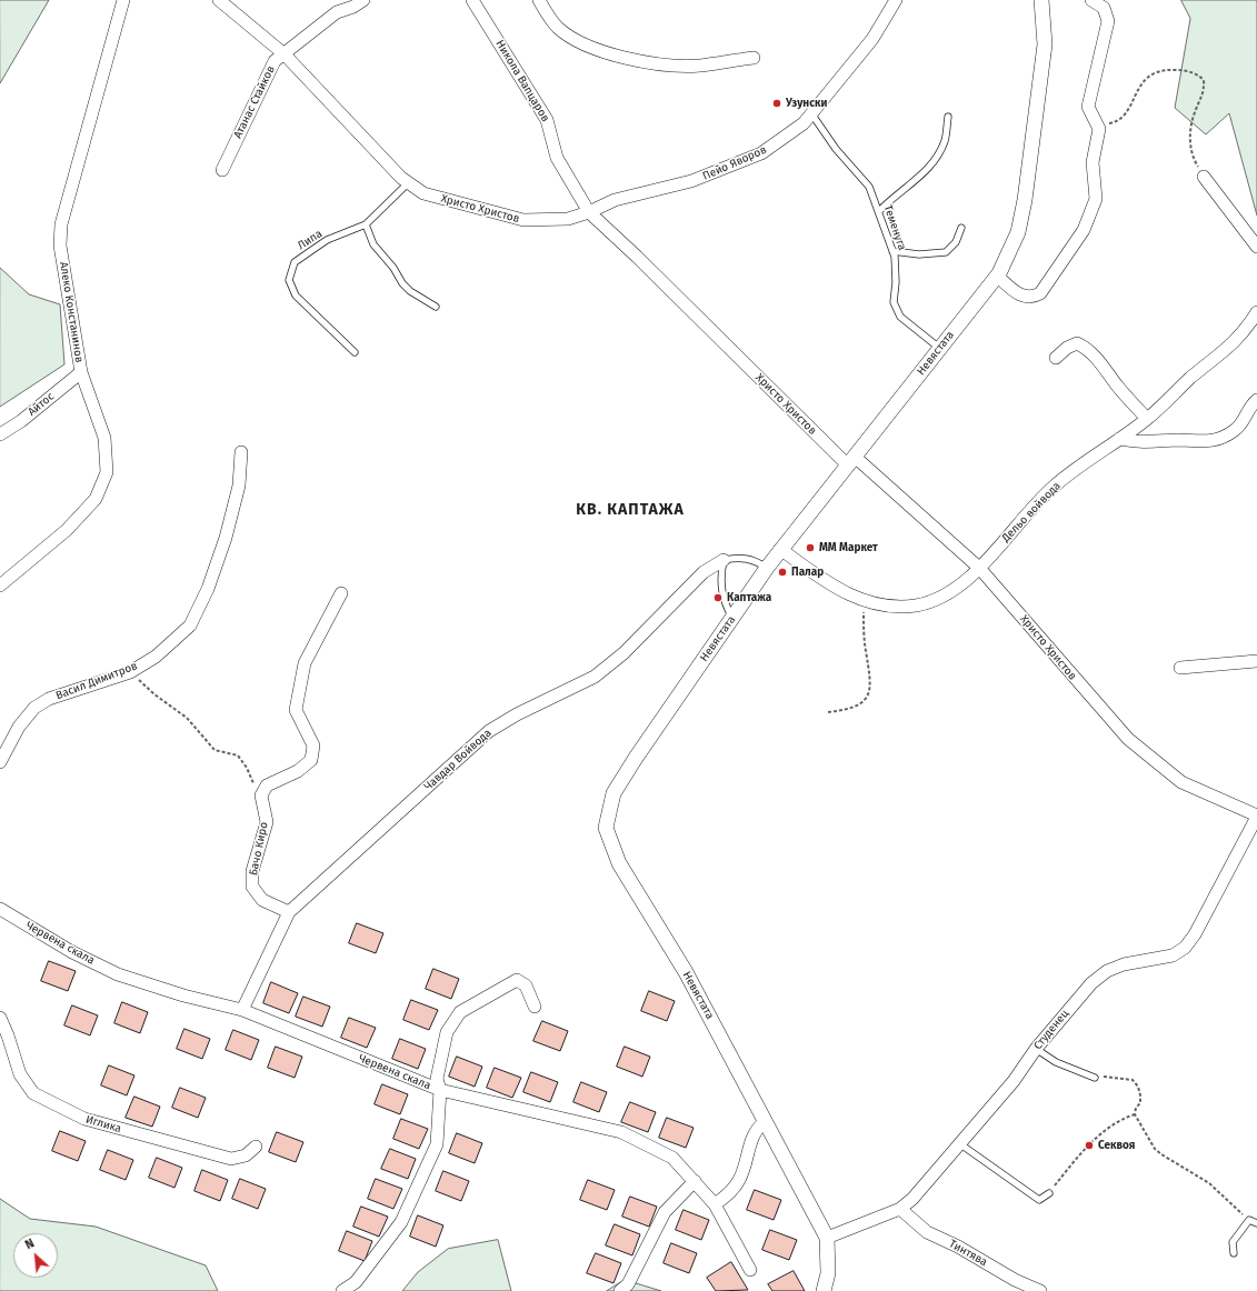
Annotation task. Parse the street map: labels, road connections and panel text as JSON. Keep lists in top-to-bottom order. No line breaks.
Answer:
{"streets":{"street":["Никола Вапцаров","Атанас Стайков","Пейо Яворов","Христо Христов","Алеко Констанинов","Невястата","Айтос","Дельо войвода","Васил Димитров","Чавдар Войвода","Бачо Киро","Червена скала","Студенец","Иглика","Тинтява"],"lane":["Теменуга","Липа"]},"crossings":[["Никола Вапцаров","Пейо Яворов"],["Никола Вапцаров","Христо Христов"],["Атанас Стайков","Христо Христов"],["Пейо Яворов","Христо Христов"],["Пейо Яворов","Теменуга"],["Христо Христов","Липа"],["Христо Христов","Невястата"],["Христо Христов","Дельо войвода"],["Христо Христов","Студенец"],["Теменуга","Невястата"],["Алеко Констанинов","Айтос"],["Невястата","Дельо войвода"],["Невястата","Студенец"],["Чавдар Войвода","Бачо Киро"],["Чавдар Войвода","Червена скала"],["Студенец","Тинтява"]],"districts":["КВ. КАПТАЖА"],"places":["Узунски","ММ Маркет","Палар","Каптажа","Секвоя"],"north":"top left"}
